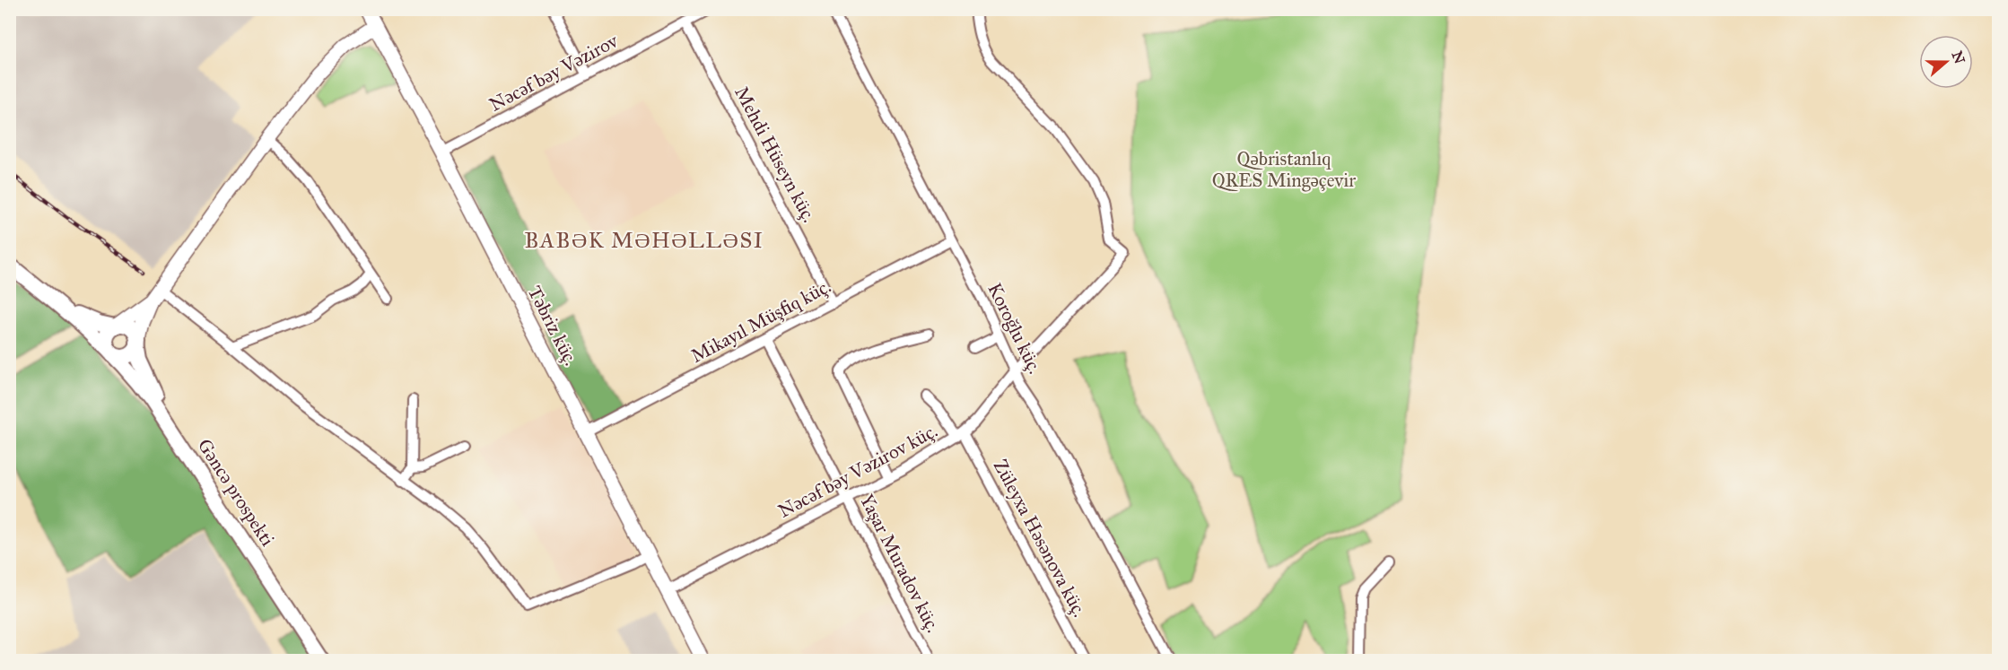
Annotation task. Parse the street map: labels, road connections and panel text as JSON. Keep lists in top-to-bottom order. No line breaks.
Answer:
{"streets":{"main road":["Təbriz küç.","Gəncə prospekti"],"street":["Nəcəf bəy Vəzirov","Mehdi Hüseyn küç.","Mikayıl Müşfiq küç.","Koroğlu küç.","Nəcəf bəy Vəzirov küç.","Züleyxa Həsənova küç.","Yaşar Muradov küç."]},"crossings":[["Nəcəf bəy Vəzirov","Mehdi Hüseyn küç."],["Nəcəf bəy Vəzirov","Təbriz küç."],["Mehdi Hüseyn küç.","Mikayıl Müşfiq küç."],["Mikayıl Müşfiq küç.","Təbriz küç."],["Mikayıl Müşfiq küç.","Koroğlu küç."],["Mikayıl Müşfiq küç.","Yaşar Muradov küç."],["Təbriz küç.","Nəcəf bəy Vəzirov küç."],["Koroğlu küç.","Nəcəf bəy Vəzirov küç."],["Nəcəf bəy Vəzirov küç.","Züleyxa Həsənova küç."],["Nəcəf bəy Vəzirov küç.","Yaşar Muradov küç."]],"districts":["BABƏK MƏHƏLLƏSI"],"parks":["Qəbristanlıq QRES Mingəçevir"],"north":"right"}
